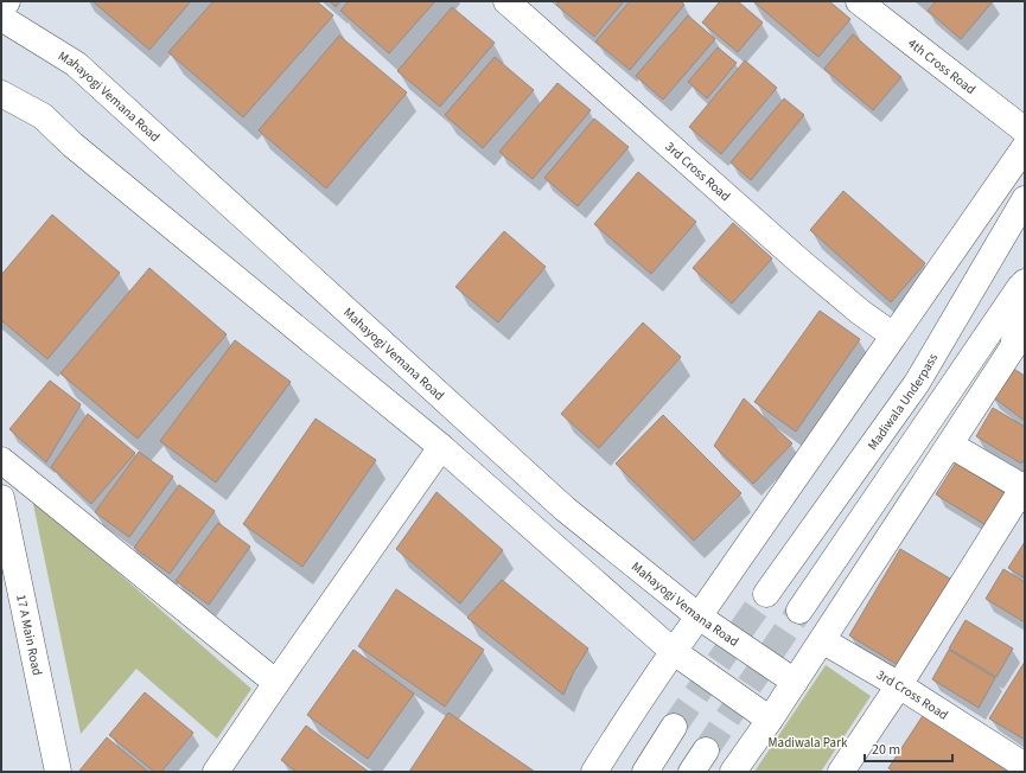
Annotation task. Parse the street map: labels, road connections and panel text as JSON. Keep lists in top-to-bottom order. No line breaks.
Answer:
{"streets":{"main road":["4th Cross Road","Mahayogi Vemana Road","3rd Cross Road","Madiwala Underpass","17 A Main Road"]},"parks":["Madiwala Park"],"scale_bar":"20 m"}
